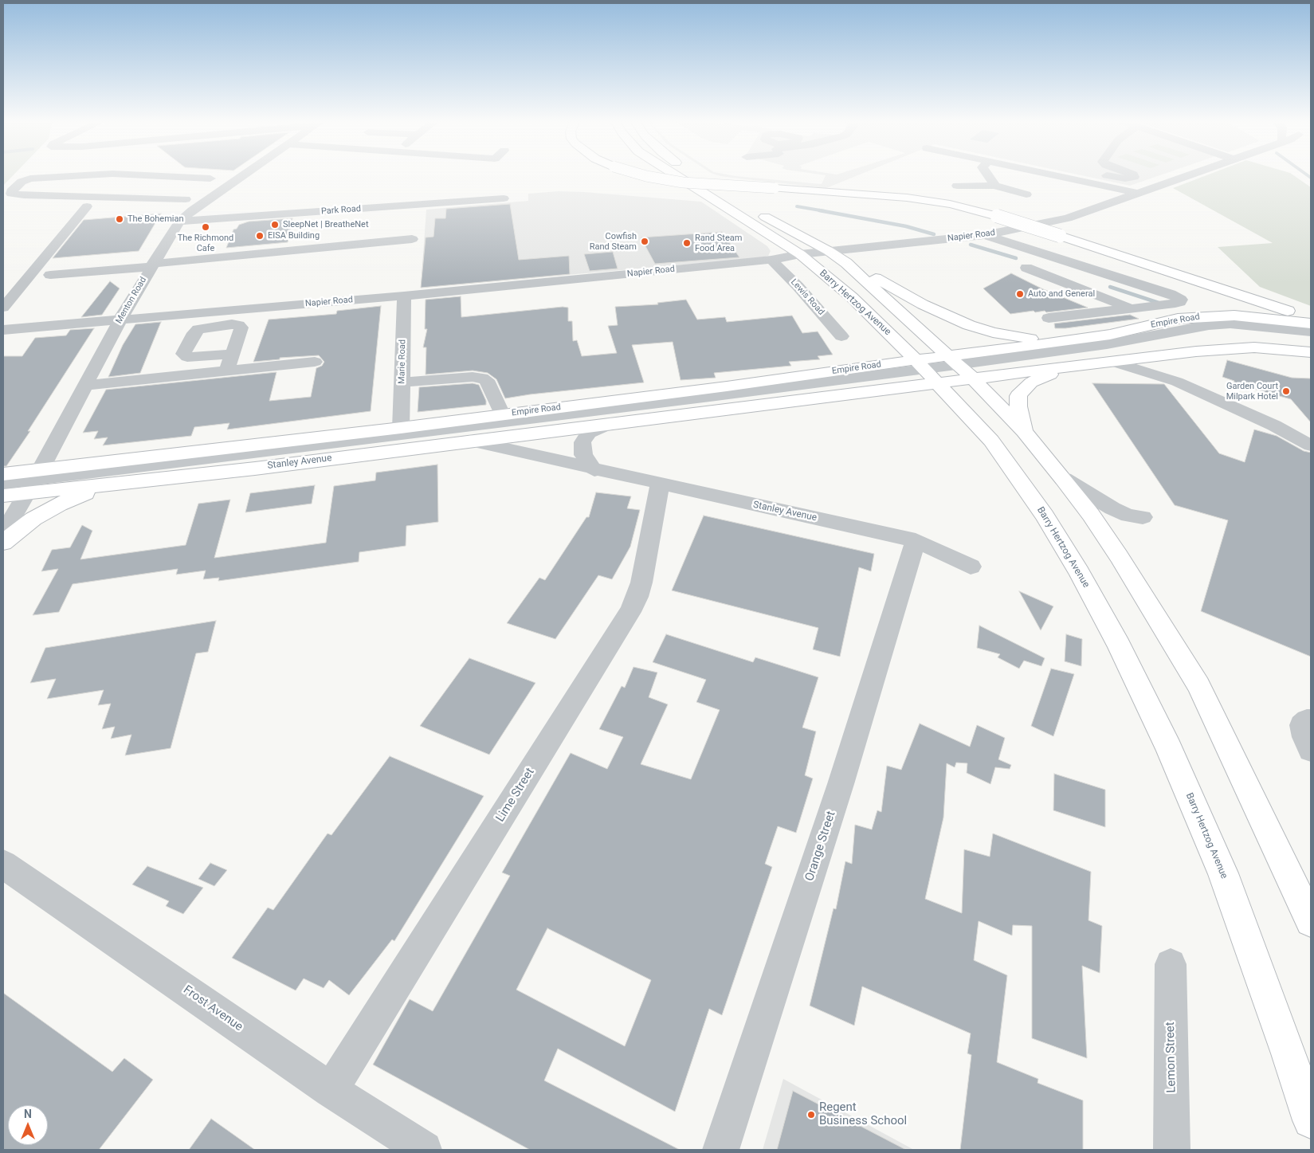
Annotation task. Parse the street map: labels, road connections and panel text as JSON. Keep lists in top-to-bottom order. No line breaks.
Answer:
{"streets":{"main road":["Barry Hertzog Avenue","Empire Road","Stanley Avenue"],"street":["Park Road","Napier Road","Lewis Road","Menton Road","Marie Road","Lime Street","Orange Street","Frost Avenue","Lemon Street"]},"crossings":[["Park Road","Menton Road"],["Napier Road","Lewis Road"],["Napier Road","Menton Road"],["Napier Road","Barry Hertzog Avenue"],["Napier Road","Marie Road"],["Menton Road","Stanley Avenue"],["Barry Hertzog Avenue","Empire Road"],["Empire Road","Marie Road"],["Empire Road","Stanley Avenue"],["Marie Road","Stanley Avenue"],["Stanley Avenue","Lime Street"],["Stanley Avenue","Orange Street"],["Lime Street","Frost Avenue"]],"places":["The Bohemian","SleepNet | BreatheNet","The Richmond Cafe","EISA Building","Cowfish Rand Steam","Rand Steam Food Area","Auto and General","Garden Court Milpark Hotel","Regent Business School"],"north":"top"}
